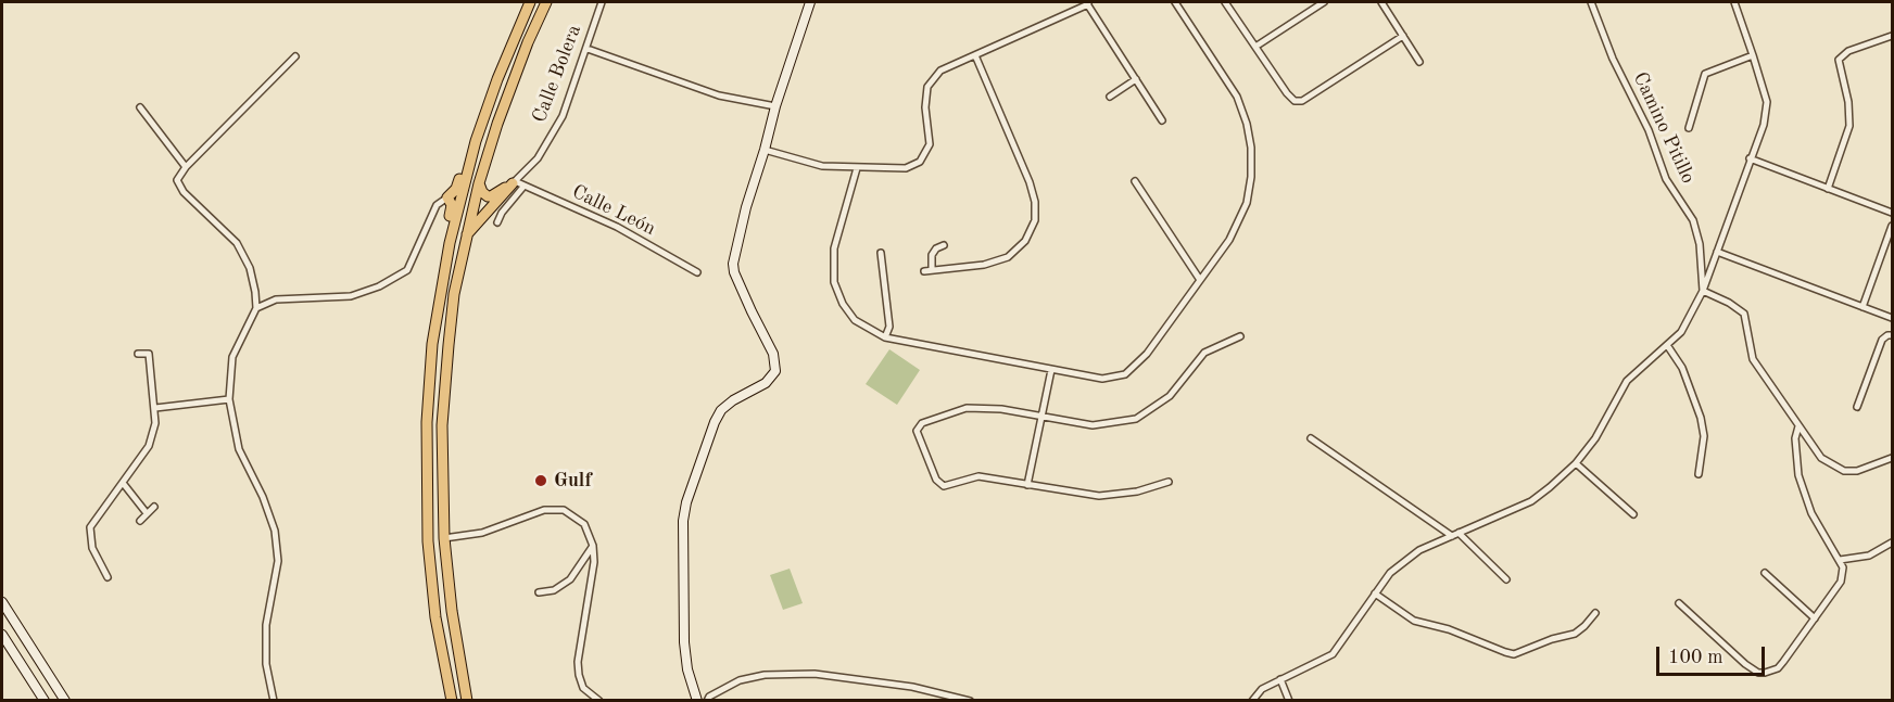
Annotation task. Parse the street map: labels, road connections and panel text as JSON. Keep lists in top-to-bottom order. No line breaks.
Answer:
{"streets":{"street":["Calle Bolera","Camino Pitillo","Calle León"]},"crossings":[["Calle Bolera","Calle León"]],"places":["Gulf"],"scale_bar":"100 m"}
